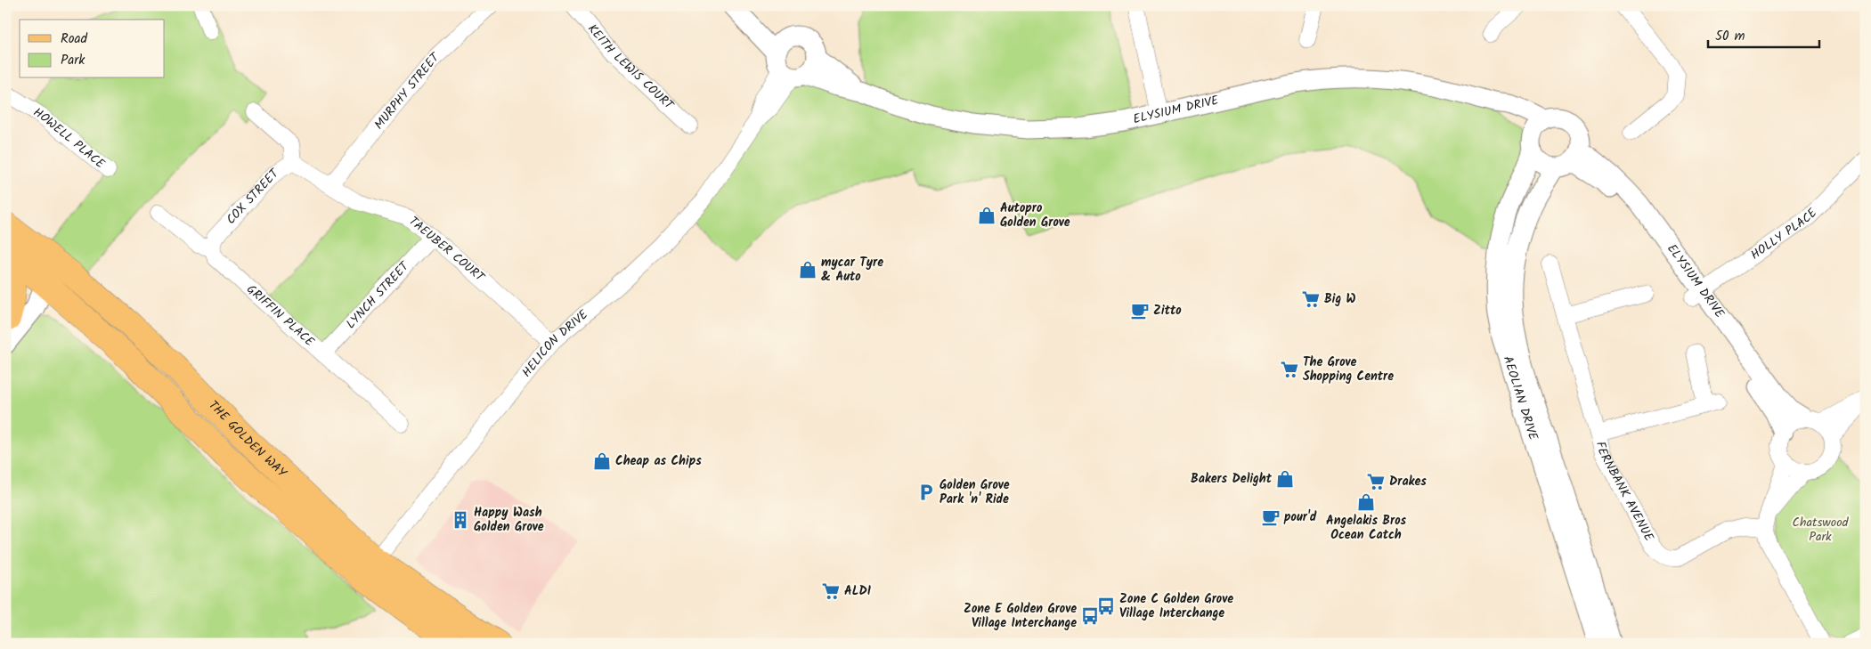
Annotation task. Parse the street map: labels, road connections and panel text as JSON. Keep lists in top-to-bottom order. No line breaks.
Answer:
{"streets":{"main road":["THE GOLDEN WAY"],"street":["KEITH LEWIS COURT","MURPHY STREET","ELYSIUM DRIVE","HOWELL PLACE","COX STREET","HOLLY PLACE","TAEUBER COURT","LYNCH STREET","GRIFFIN PLACE","HELICON DRIVE","AEOLIAN DRIVE","FERNBANK AVENUE"]},"crossings":[["MURPHY STREET","TAEUBER COURT"],["ELYSIUM DRIVE","HOLLY PLACE"],["ELYSIUM DRIVE","HELICON DRIVE"],["ELYSIUM DRIVE","AEOLIAN DRIVE"],["COX STREET","TAEUBER COURT"],["COX STREET","GRIFFIN PLACE"],["TAEUBER COURT","LYNCH STREET"],["TAEUBER COURT","HELICON DRIVE"],["LYNCH STREET","GRIFFIN PLACE"],["HELICON DRIVE","THE GOLDEN WAY"]],"parks":["Chatswood Park"],"places":{"shop":["Autopro Golden Grove","mycar Tyre & Auto","Cheap as Chips","Bakers Delight","Angelakis Bros Ocean Catch"],"supermarket":["Big W","The Grove Shopping Centre","Drakes","ALDI"],"cafe":["Zitto","pour'd"],"parking":["Golden Grove Park 'n' Ride"],"building":["Happy Wash Golden Grove"],"bus stop":["Zone C Golden Grove Village Interchange","Zone E Golden Grove Village Interchange"]},"legend":["Road","Park"],"scale_bar":"50 m"}
